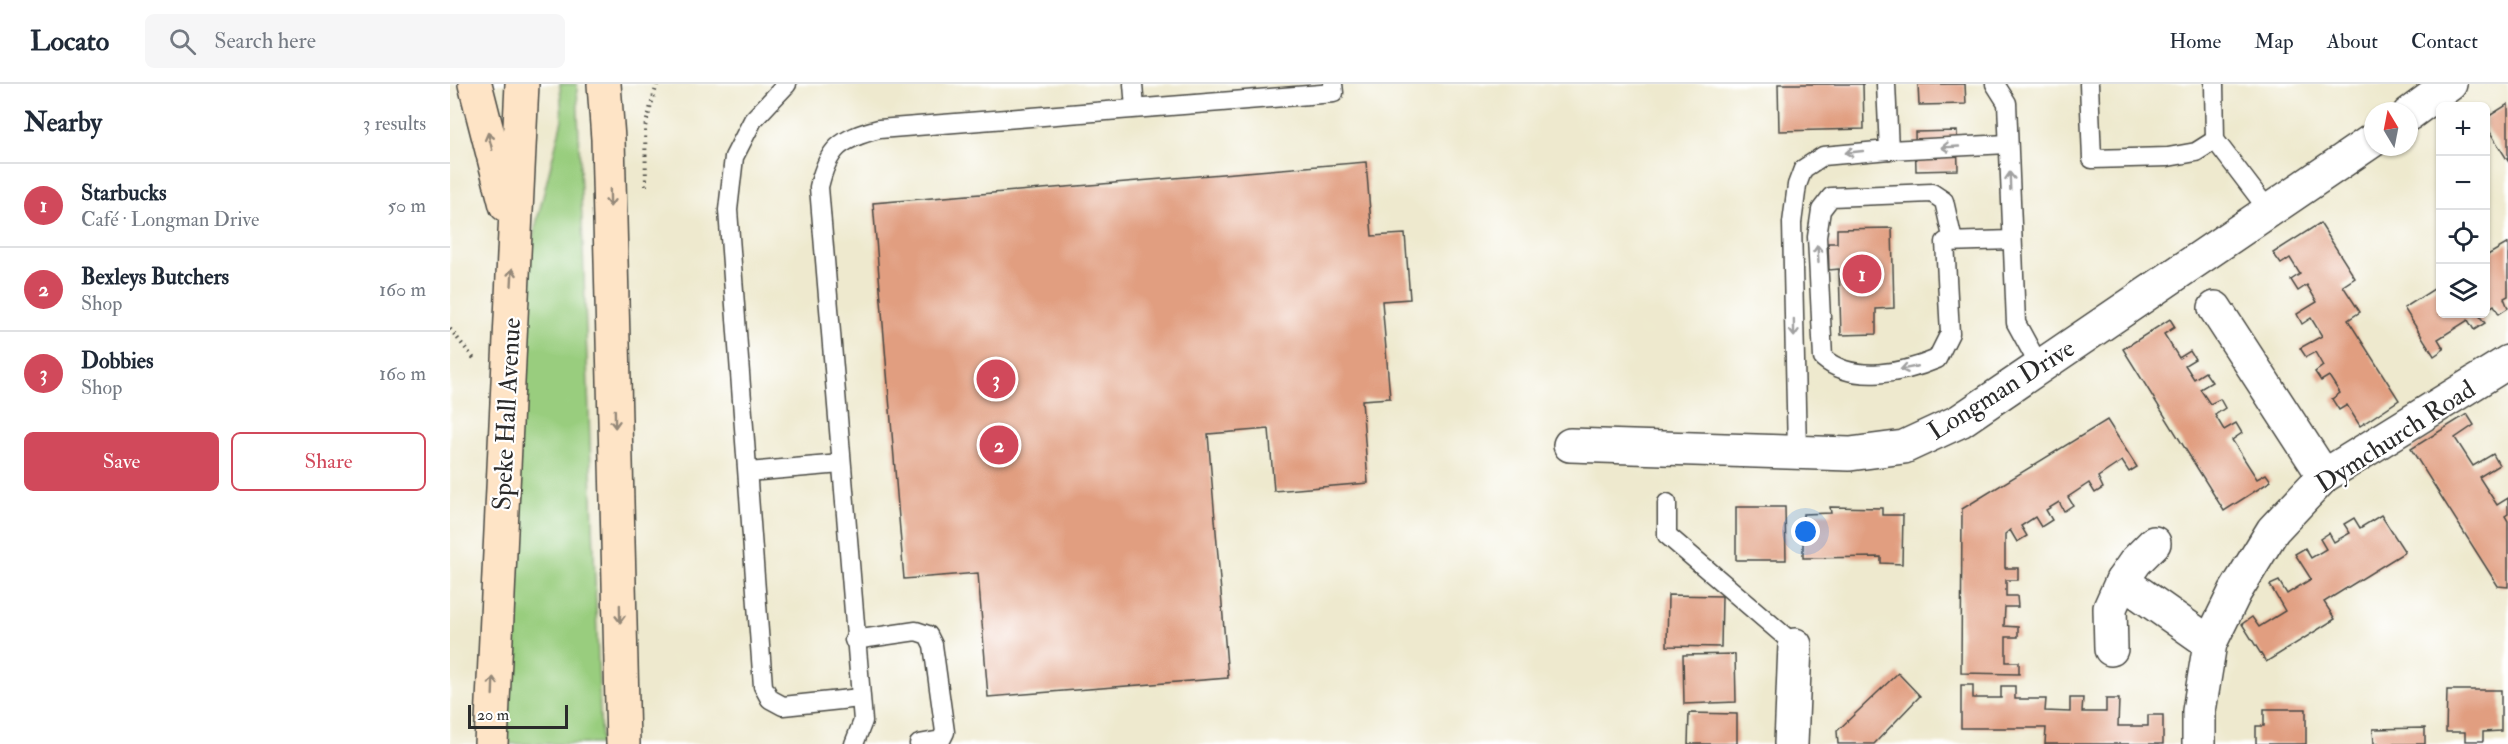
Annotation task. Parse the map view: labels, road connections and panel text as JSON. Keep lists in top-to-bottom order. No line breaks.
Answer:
{"streets":{"street":["Longman Drive","Speke Hall Avenue","Dymchurch Road"]},"scale_bar":"20 m","north":"top","page":{"header":"Locato","search":"Search here","nav":["Home","Map","About","Contact"],"heading":["Nearby","3 results"],"map_buttons":["+","−"],"list":[{"mark":"1","name":"Starbucks","note":"Café · Longman Drive","value":"50 m"},{"mark":"2","name":"Bexleys Butchers","note":"Shop","value":"160 m"},{"mark":"3","name":"Dobbies","note":"Shop","value":"160 m"}],"pins":["1","3","2"],"buttons":["Save","Share"],"scale":"20 m"}}
